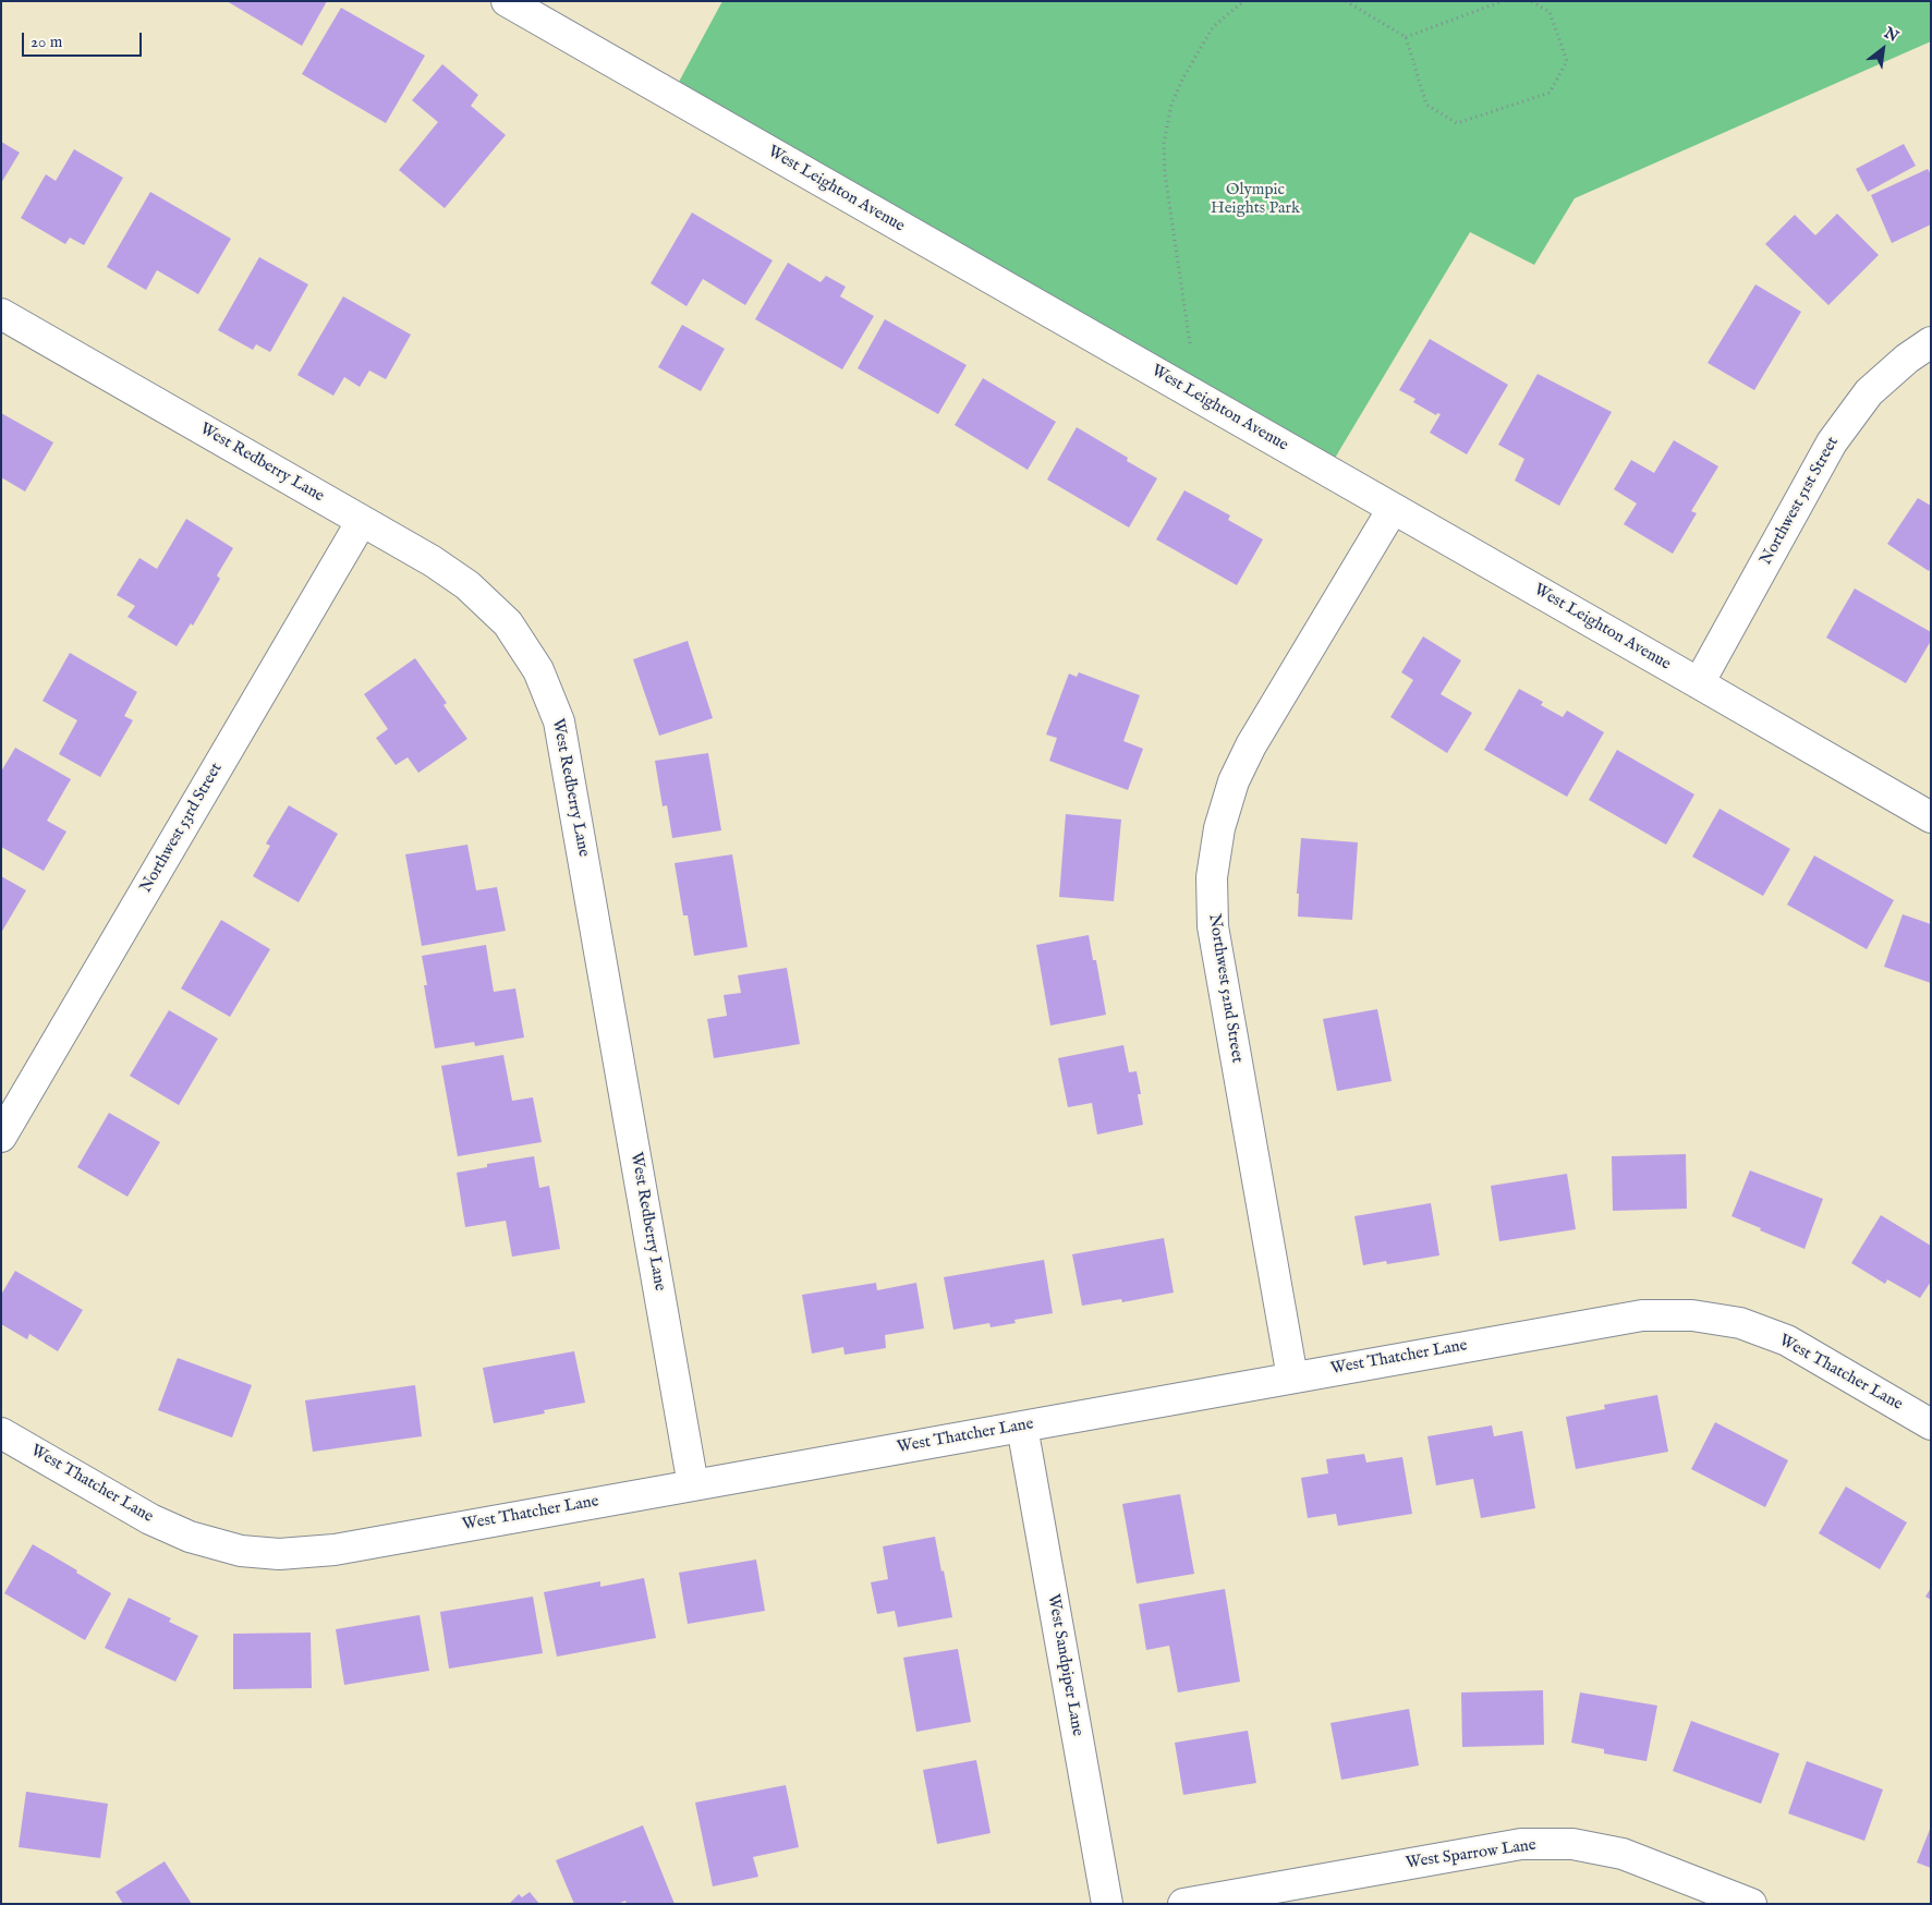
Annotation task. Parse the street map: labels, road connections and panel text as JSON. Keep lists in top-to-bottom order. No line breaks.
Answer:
{"streets":{"street":["West Leighton Avenue","West Redberry Lane","Northwest 51st Street","Northwest 53rd Street","Northwest 52nd Street","West Thatcher Lane","West Sandpiper Lane","West Sparrow Lane"]},"crossings":[["West Leighton Avenue","Northwest 51st Street"],["West Leighton Avenue","Northwest 52nd Street"],["West Redberry Lane","Northwest 53rd Street"],["West Redberry Lane","West Thatcher Lane"],["Northwest 52nd Street","West Thatcher Lane"],["West Thatcher Lane","West Sandpiper Lane"]],"parks":["Olympic Heights Park"],"scale_bar":"20 m","north":"top right"}
